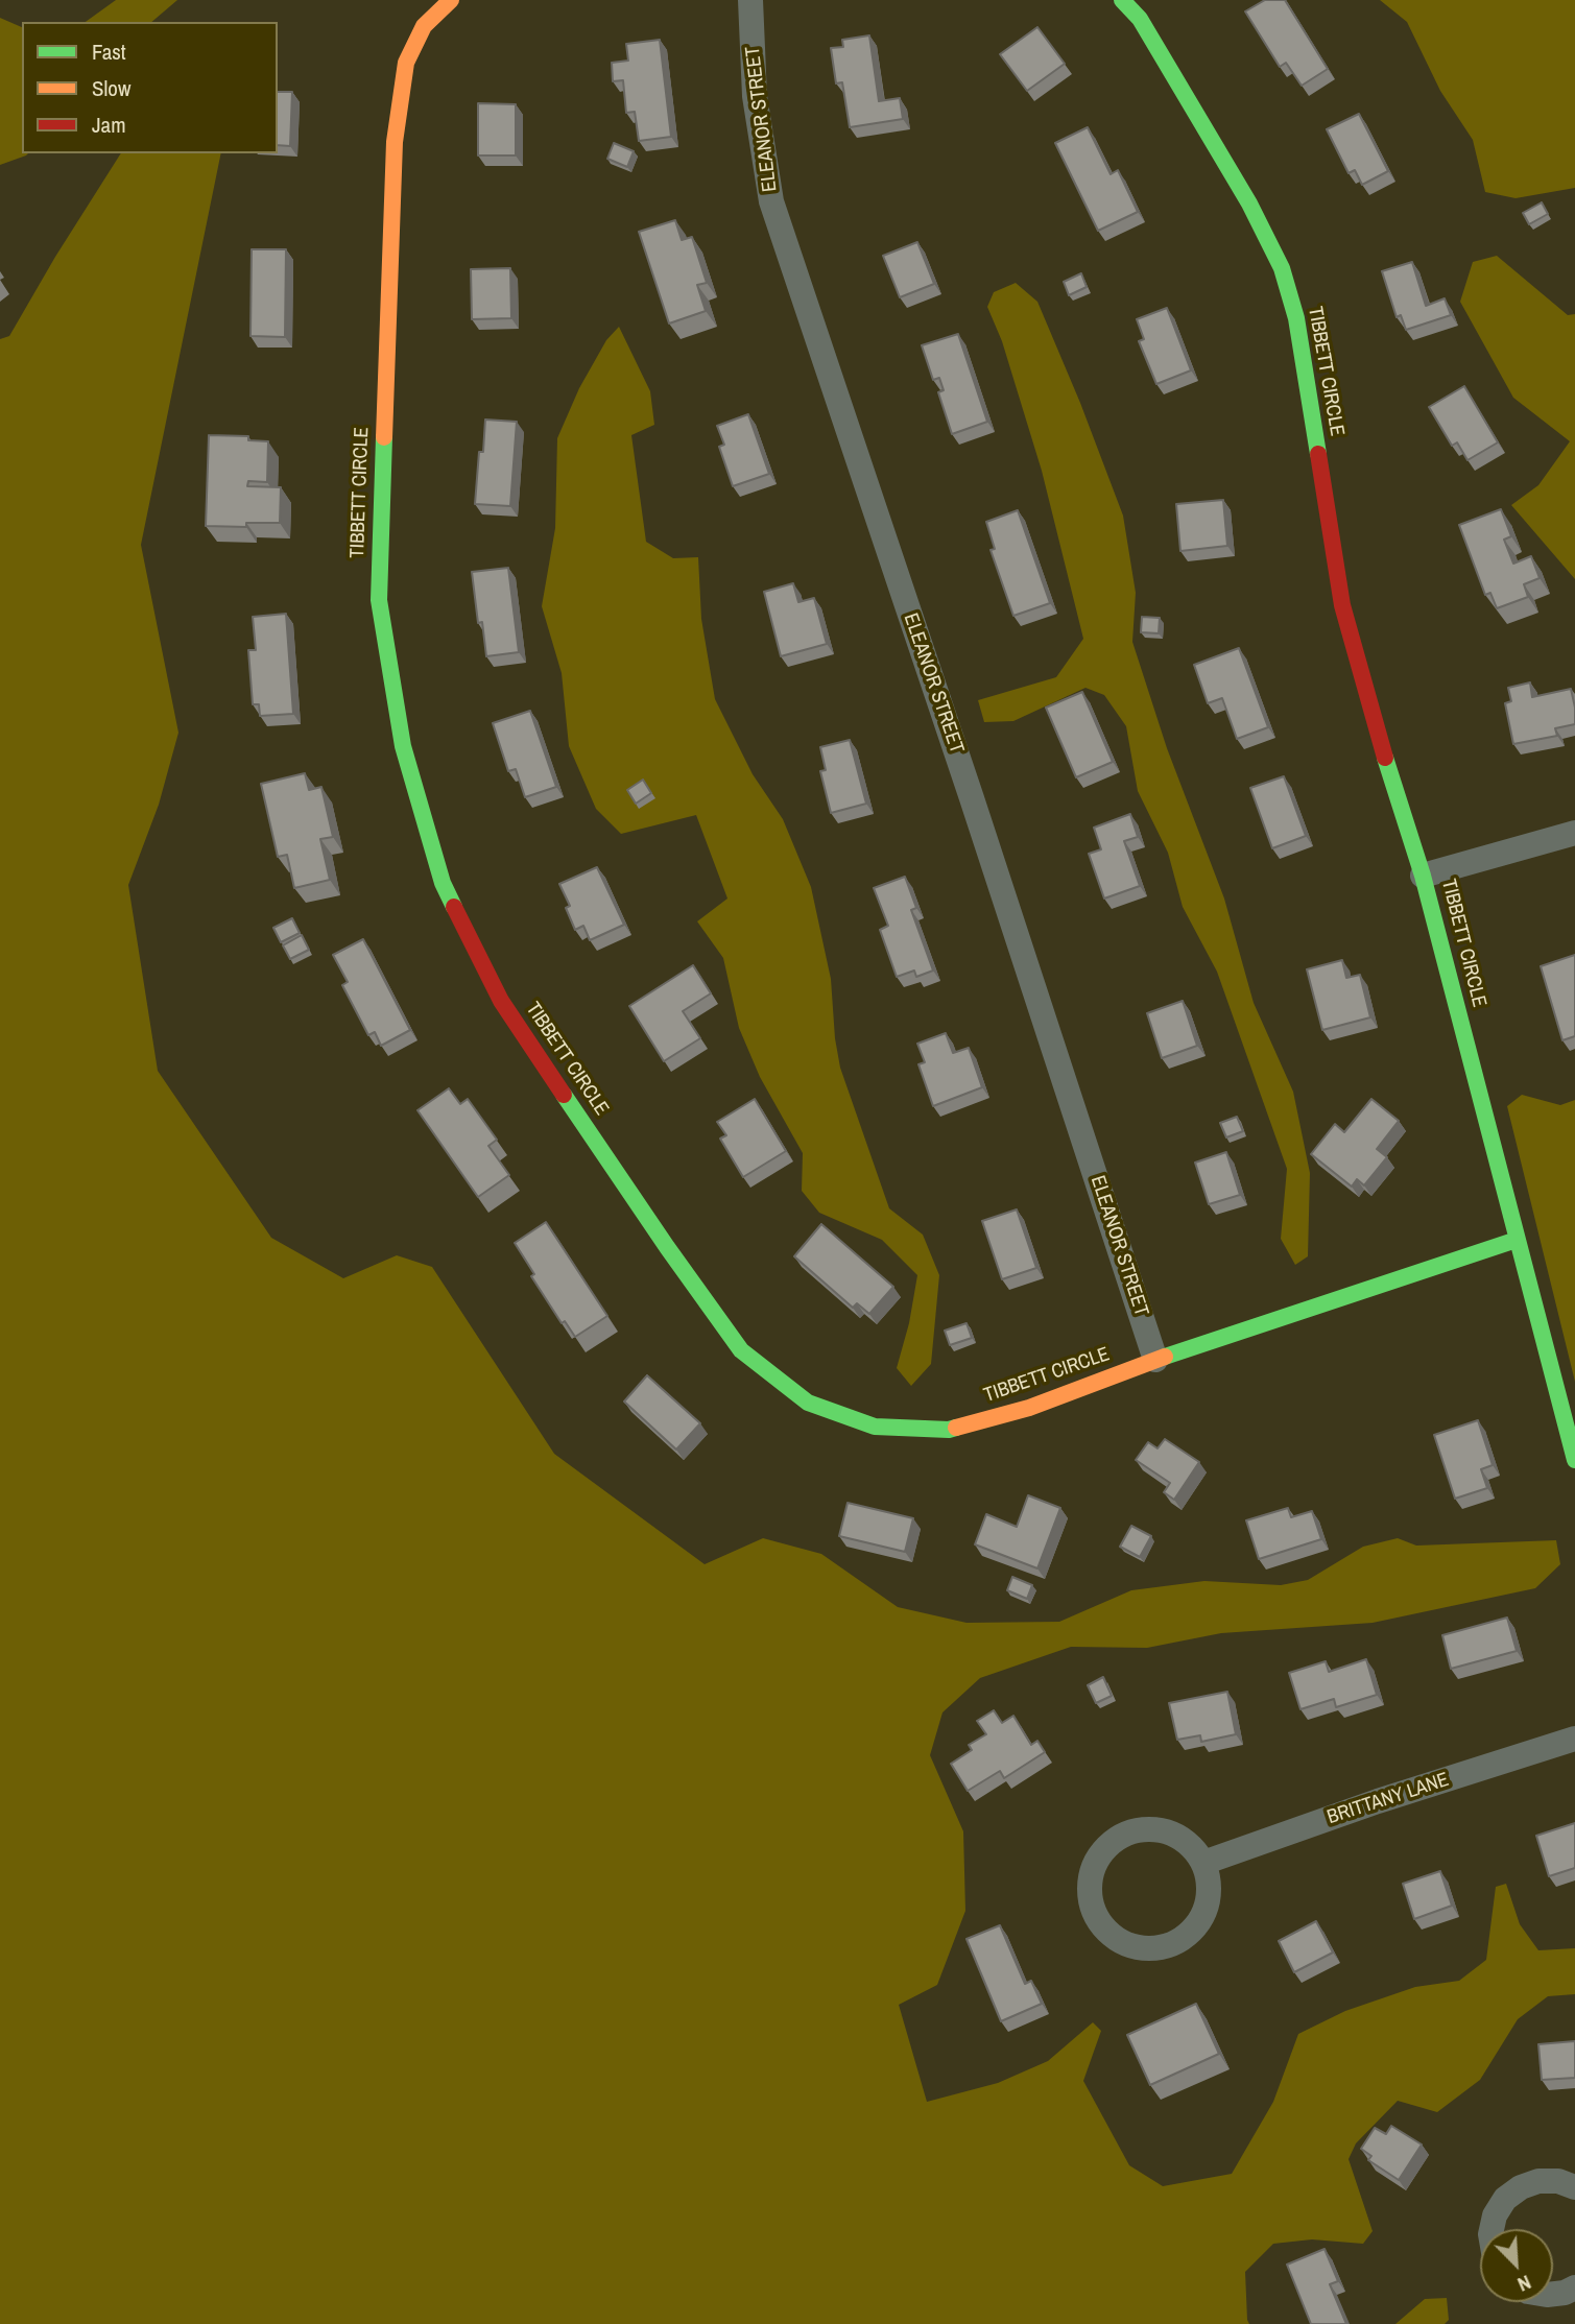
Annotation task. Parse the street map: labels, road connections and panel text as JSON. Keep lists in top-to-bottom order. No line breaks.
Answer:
{"streets":{"street":["ELEANOR STREET","TIBBETT CIRCLE","BRITTANY LANE"]},"crossings":[["ELEANOR STREET","TIBBETT CIRCLE"]],"legend":["Fast","Slow","Jam"],"north":"bottom right"}
